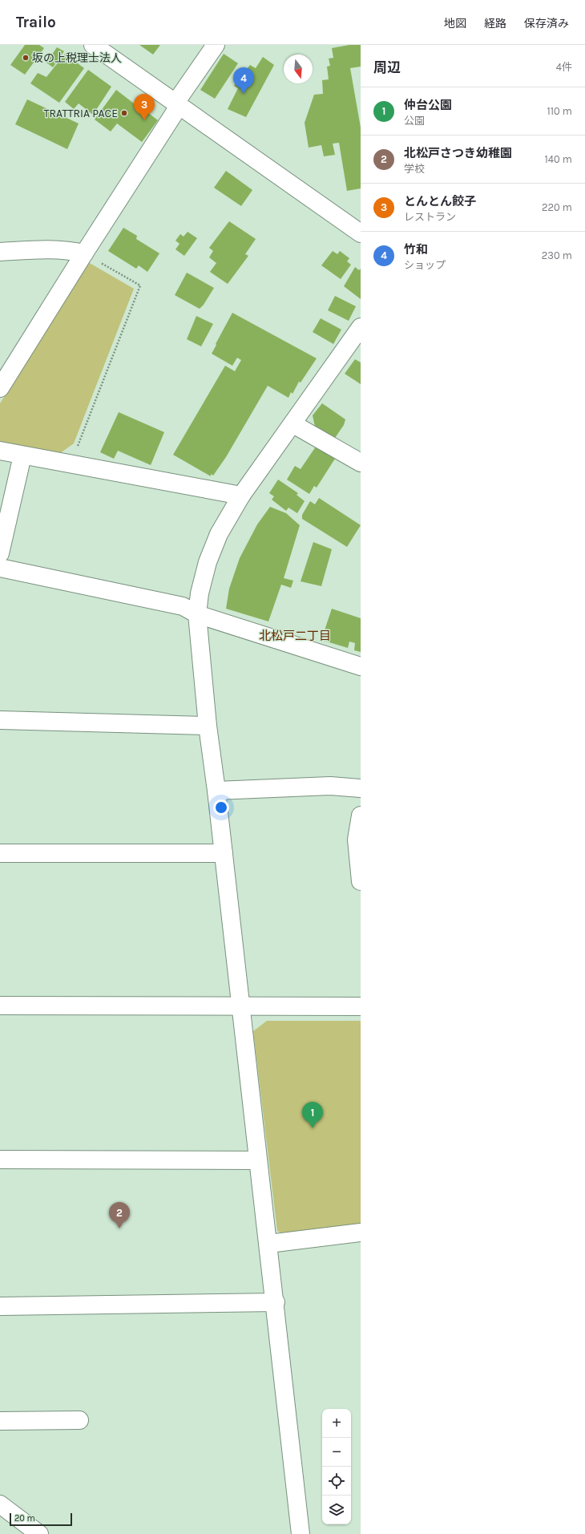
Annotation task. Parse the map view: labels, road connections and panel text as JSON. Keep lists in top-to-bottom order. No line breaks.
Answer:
{"districts":["北松戸二丁目"],"places":["坂の上税理士法人","TRATTRIA PACE"],"scale_bar":"20 m","north":"bottom","page":{"header":"Trailo","nav":["地図","経路","保存済み"],"heading":["周辺","4件"],"pins":["4","3","1","2"],"list":[{"mark":"1","name":"仲台公園","note":"公園","value":"110 m"},{"mark":"2","name":"北松戸さつき幼稚園","note":"学校","value":"140 m"},{"mark":"3","name":"とんとん餃子","note":"レストラン","value":"220 m"},{"mark":"4","name":"竹和","note":"ショップ","value":"230 m"}],"map_buttons":["+","−"],"scale":"20 m"}}
